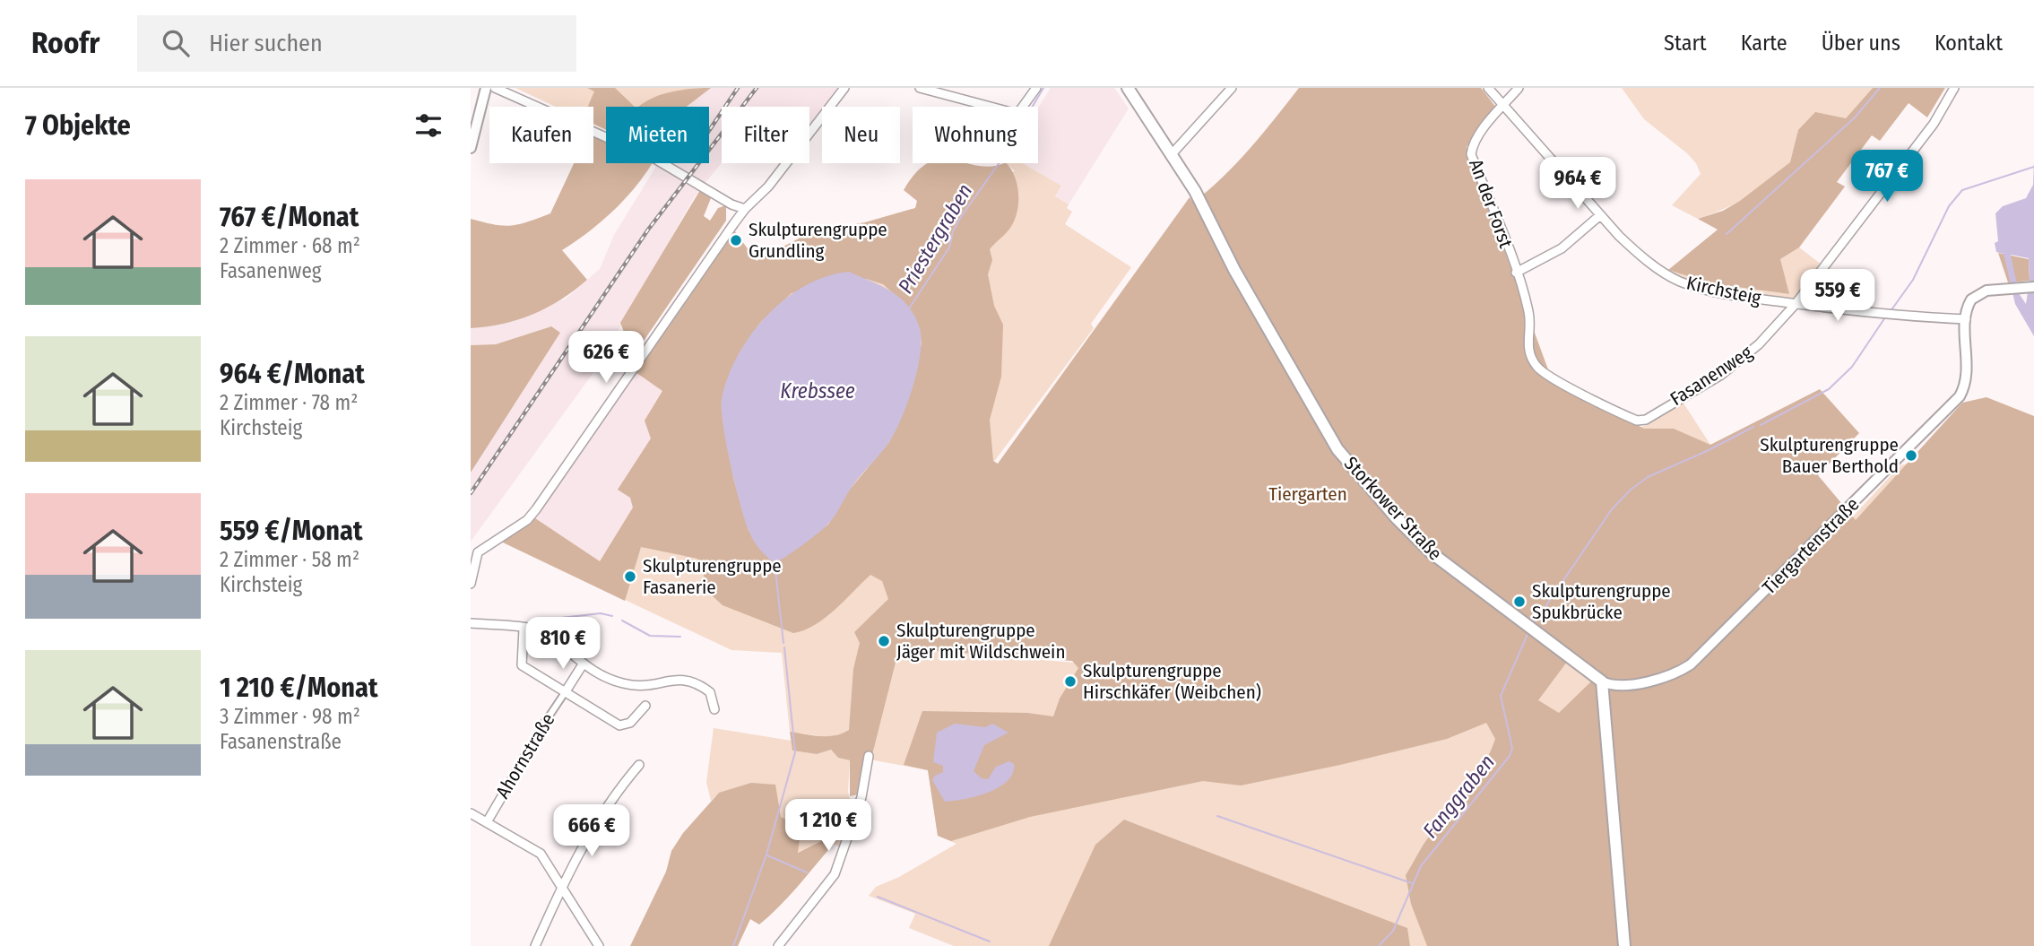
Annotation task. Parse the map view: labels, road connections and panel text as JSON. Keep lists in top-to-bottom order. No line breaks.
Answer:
{"streets":{"main road":["Storkower Straße"],"street":["An der Forst","Kirchsteig","Fasanenweg","Tiergartenstraße","Ahornstraße"]},"crossings":[["An der Forst","Kirchsteig"],["An der Forst","Fasanenweg"],["Kirchsteig","Fasanenweg"],["Kirchsteig","Tiergartenstraße"],["Storkower Straße","Tiergartenstraße"]],"water":["Priestergraben","Krebssee","Fanggraben"],"parks":["Tiergarten"],"places":["Skulpturengruppe Grundling","Skulpturengruppe Bauer Berthold","Skulpturengruppe Fasanerie","Skulpturengruppe Spukbrücke","Skulpturengruppe Jäger mit Wildschwein","Skulpturengruppe Hirschkäfer (Weibchen)"],"page":{"header":"Roofr","search":"Hier suchen","nav":["Start","Karte","Über uns","Kontakt"],"heading":"7 Objekte","chip":["Kaufen","Mieten","Filter","Neu","Wohnung"],"price":["767 €","964 €","559 €","626 €","810 €","1 210 €","666 €"],"list":[{"name":"767 €/Monat","note":"2 Zimmer · 68 m² · Fasanenweg"},{"name":"964 €/Monat","note":"2 Zimmer · 78 m² · Kirchsteig"},{"name":"559 €/Monat","note":"2 Zimmer · 58 m² · Kirchsteig"},{"name":"1 210 €/Monat","note":"3 Zimmer · 98 m² · Fasanenstraße"}]}}
